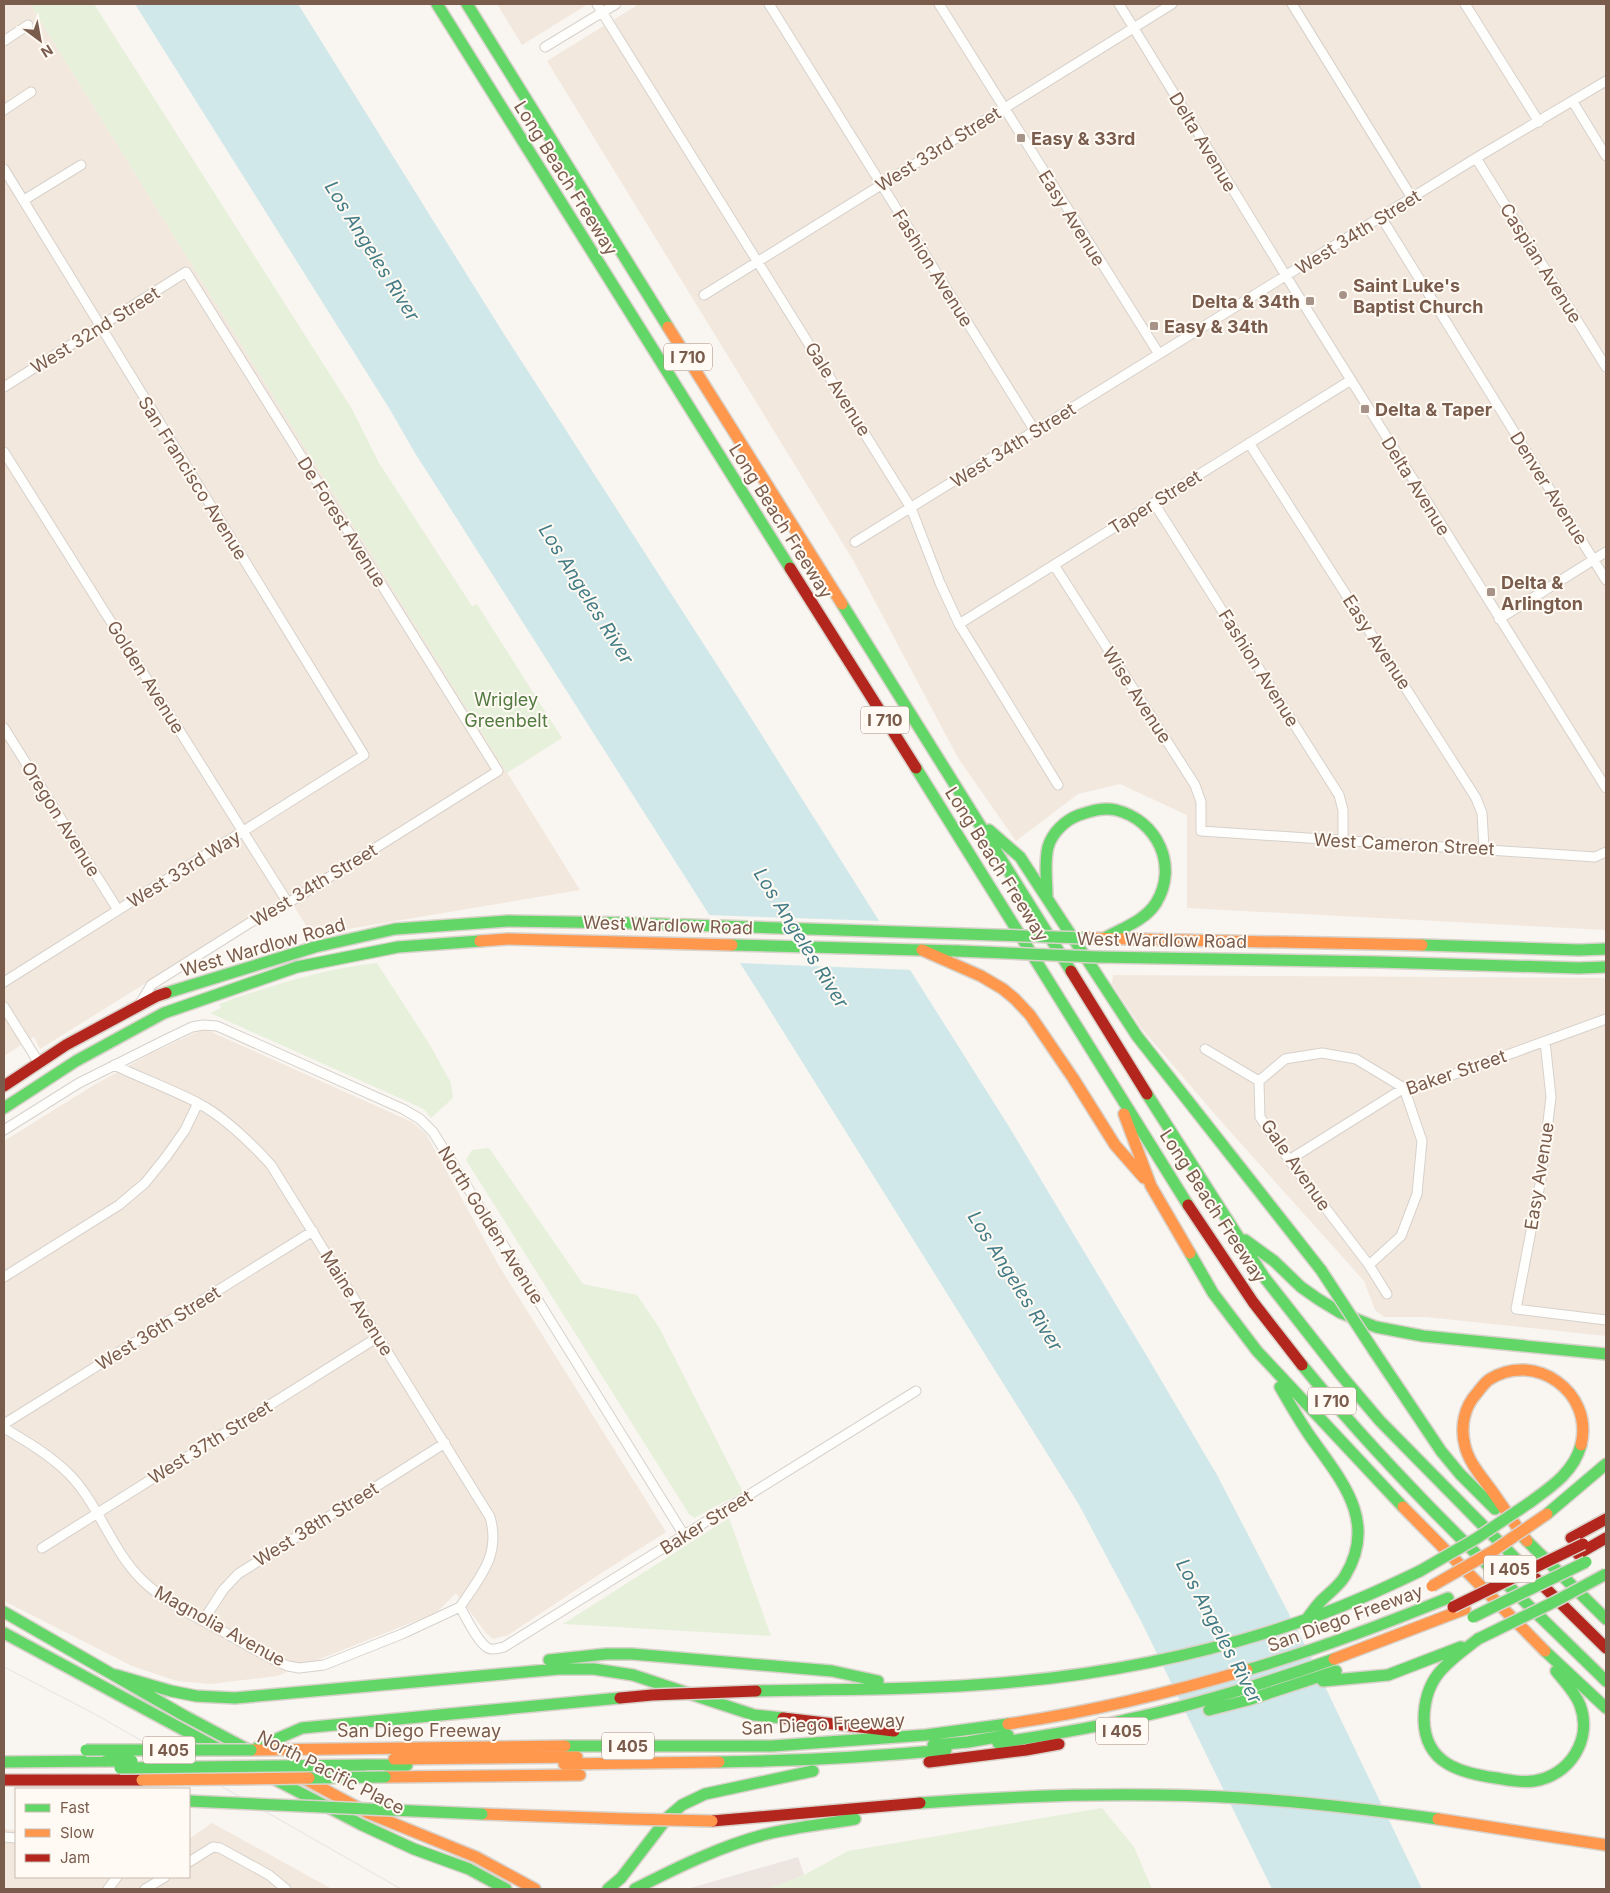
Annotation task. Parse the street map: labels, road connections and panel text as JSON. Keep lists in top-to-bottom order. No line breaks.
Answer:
{"streets":{"main road":["Long Beach Freeway","I 710","West Wardlow Road","I 405","San Diego Freeway","North Pacific Place"],"street":["Delta Avenue","West 33rd Street","Easy Avenue","West 34th Street","Caspian Avenue","Fashion Avenue","West 32nd Street","Gale Avenue","San Francisco Avenue","Denver Avenue","Taper Street","De Forest Avenue","Golden Avenue","Wise Avenue","Oregon Avenue","West Cameron Street","West 33rd Way","Baker Street","North Golden Avenue","Maine Avenue","West 36th Street","West 37th Street","West 38th Street","Magnolia Avenue"]},"crossings":[["Delta Avenue","West 33rd Street"],["Delta Avenue","West 34th Street"],["Delta Avenue","Taper Street"],["West 33rd Street","Easy Avenue"],["West 33rd Street","Fashion Avenue"],["West 33rd Street","Gale Avenue"],["Easy Avenue","West 34th Street"],["Easy Avenue","Taper Street"],["Easy Avenue","West Cameron Street"],["Easy Avenue","Baker Street"],["West 34th Street","Caspian Avenue"],["West 34th Street","Fashion Avenue"],["West 34th Street","Gale Avenue"],["West 34th Street","Denver Avenue"],["West 34th Street","De Forest Avenue"],["West 34th Street","Golden Avenue"],["West 34th Street","West Wardlow Road"],["Fashion Avenue","Taper Street"],["Fashion Avenue","West Cameron Street"],["West 32nd Street","San Francisco Avenue"],["West 32nd Street","De Forest Avenue"],["Gale Avenue","Taper Street"],["Gale Avenue","Baker Street"],["San Francisco Avenue","West 33rd Way"],["Taper Street","Wise Avenue"],["Golden Avenue","West 33rd Way"],["Wise Avenue","West Cameron Street"],["Oregon Avenue","West 33rd Way"],["Baker Street","North Golden Avenue"],["Baker Street","Maine Avenue"],["Baker Street","Magnolia Avenue"],["North Golden Avenue","Maine Avenue"],["Maine Avenue","West 36th Street"],["Maine Avenue","West 37th Street"],["Maine Avenue","West 38th Street"],["Maine Avenue","Magnolia Avenue"],["West 36th Street","Magnolia Avenue"],["West 37th Street","Magnolia Avenue"],["West 38th Street","Magnolia Avenue"]],"water":["Los Angeles River"],"parks":["Wrigley Greenbelt"],"places":{"transit":["Easy & 33rd","Delta & 34th","Easy & 34th","Delta & Taper","Delta & Arlington"],"other":["Saint Luke's Baptist Church"]},"legend":["Fast","Slow","Jam"],"north":"bottom right"}
